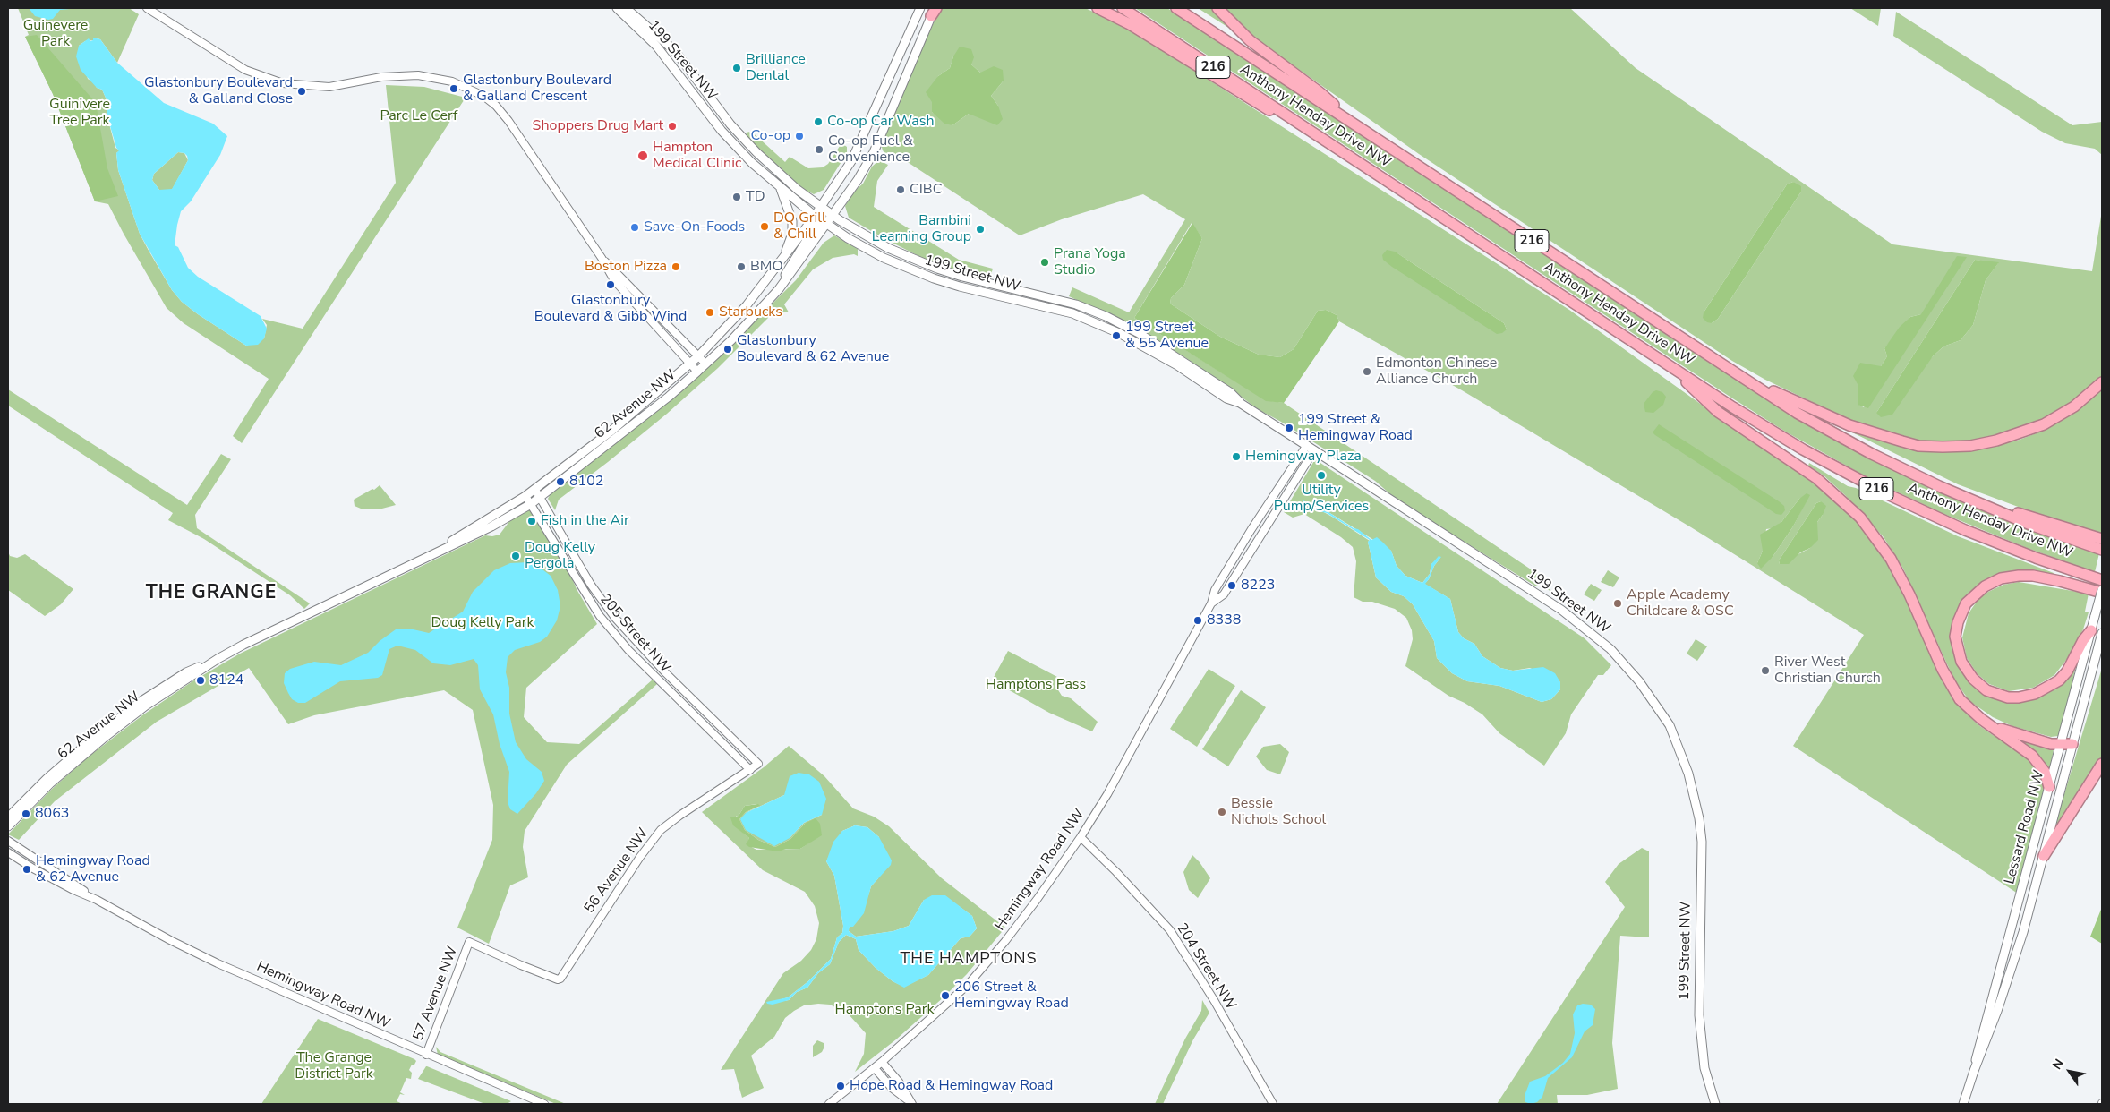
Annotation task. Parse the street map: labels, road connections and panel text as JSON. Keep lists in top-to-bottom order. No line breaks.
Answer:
{"streets":{"highway":["216","Anthony Henday Drive NW"],"main road":["199 Street NW","62 Avenue NW","Lessard Road NW"],"street":["205 Street NW","Hemingway Road NW","56 Avenue NW","204 Street NW","57 Avenue NW"]},"crossings":[["199 Street NW","62 Avenue NW"],["199 Street NW","Hemingway Road NW"],["62 Avenue NW","205 Street NW"],["205 Street NW","56 Avenue NW"],["Hemingway Road NW","204 Street NW"],["Hemingway Road NW","57 Avenue NW"],["56 Avenue NW","57 Avenue NW"]],"districts":["THE GRANGE","THE HAMPTONS"],"parks":["Guinevere Park","Guinivere Tree Park","Parc Le Cerf","Doug Kelly Park","Hamptons Pass","Hamptons Park","The Grange District Park"],"places":["Brilliance Dental","Glastonbury Boulevard & Galland Crescent","Glastonbury Boulevard & Galland Close","Co-op Car Wash","Shoppers Drug Mart","Co-op","Co-op Fuel & Convenience","Hampton Medical Clinic","CIBC","TD","DQ Grill & Chill","Save-On-Foods","Bambini Learning Group","Prana Yoga Studio","Boston Pizza","BMO","Glastonbury Boulevard & Gibb Wind","Starbucks","199 Street & 55 Avenue","Glastonbury Boulevard & 62 Avenue","Edmonton Chinese Alliance Church","199 Street & Hemingway Road","Hemingway Plaza","Utility Pump/Services","8102","Fish in the Air","Doug Kelly Pergola","8223","Apple Academy Childcare & OSC","8338","River West Christian Church","8124","Bessie Nichols School","8063","Hemingway Road & 62 Avenue","206 Street & Hemingway Road","Hope Road & Hemingway Road"],"north":"top left"}
